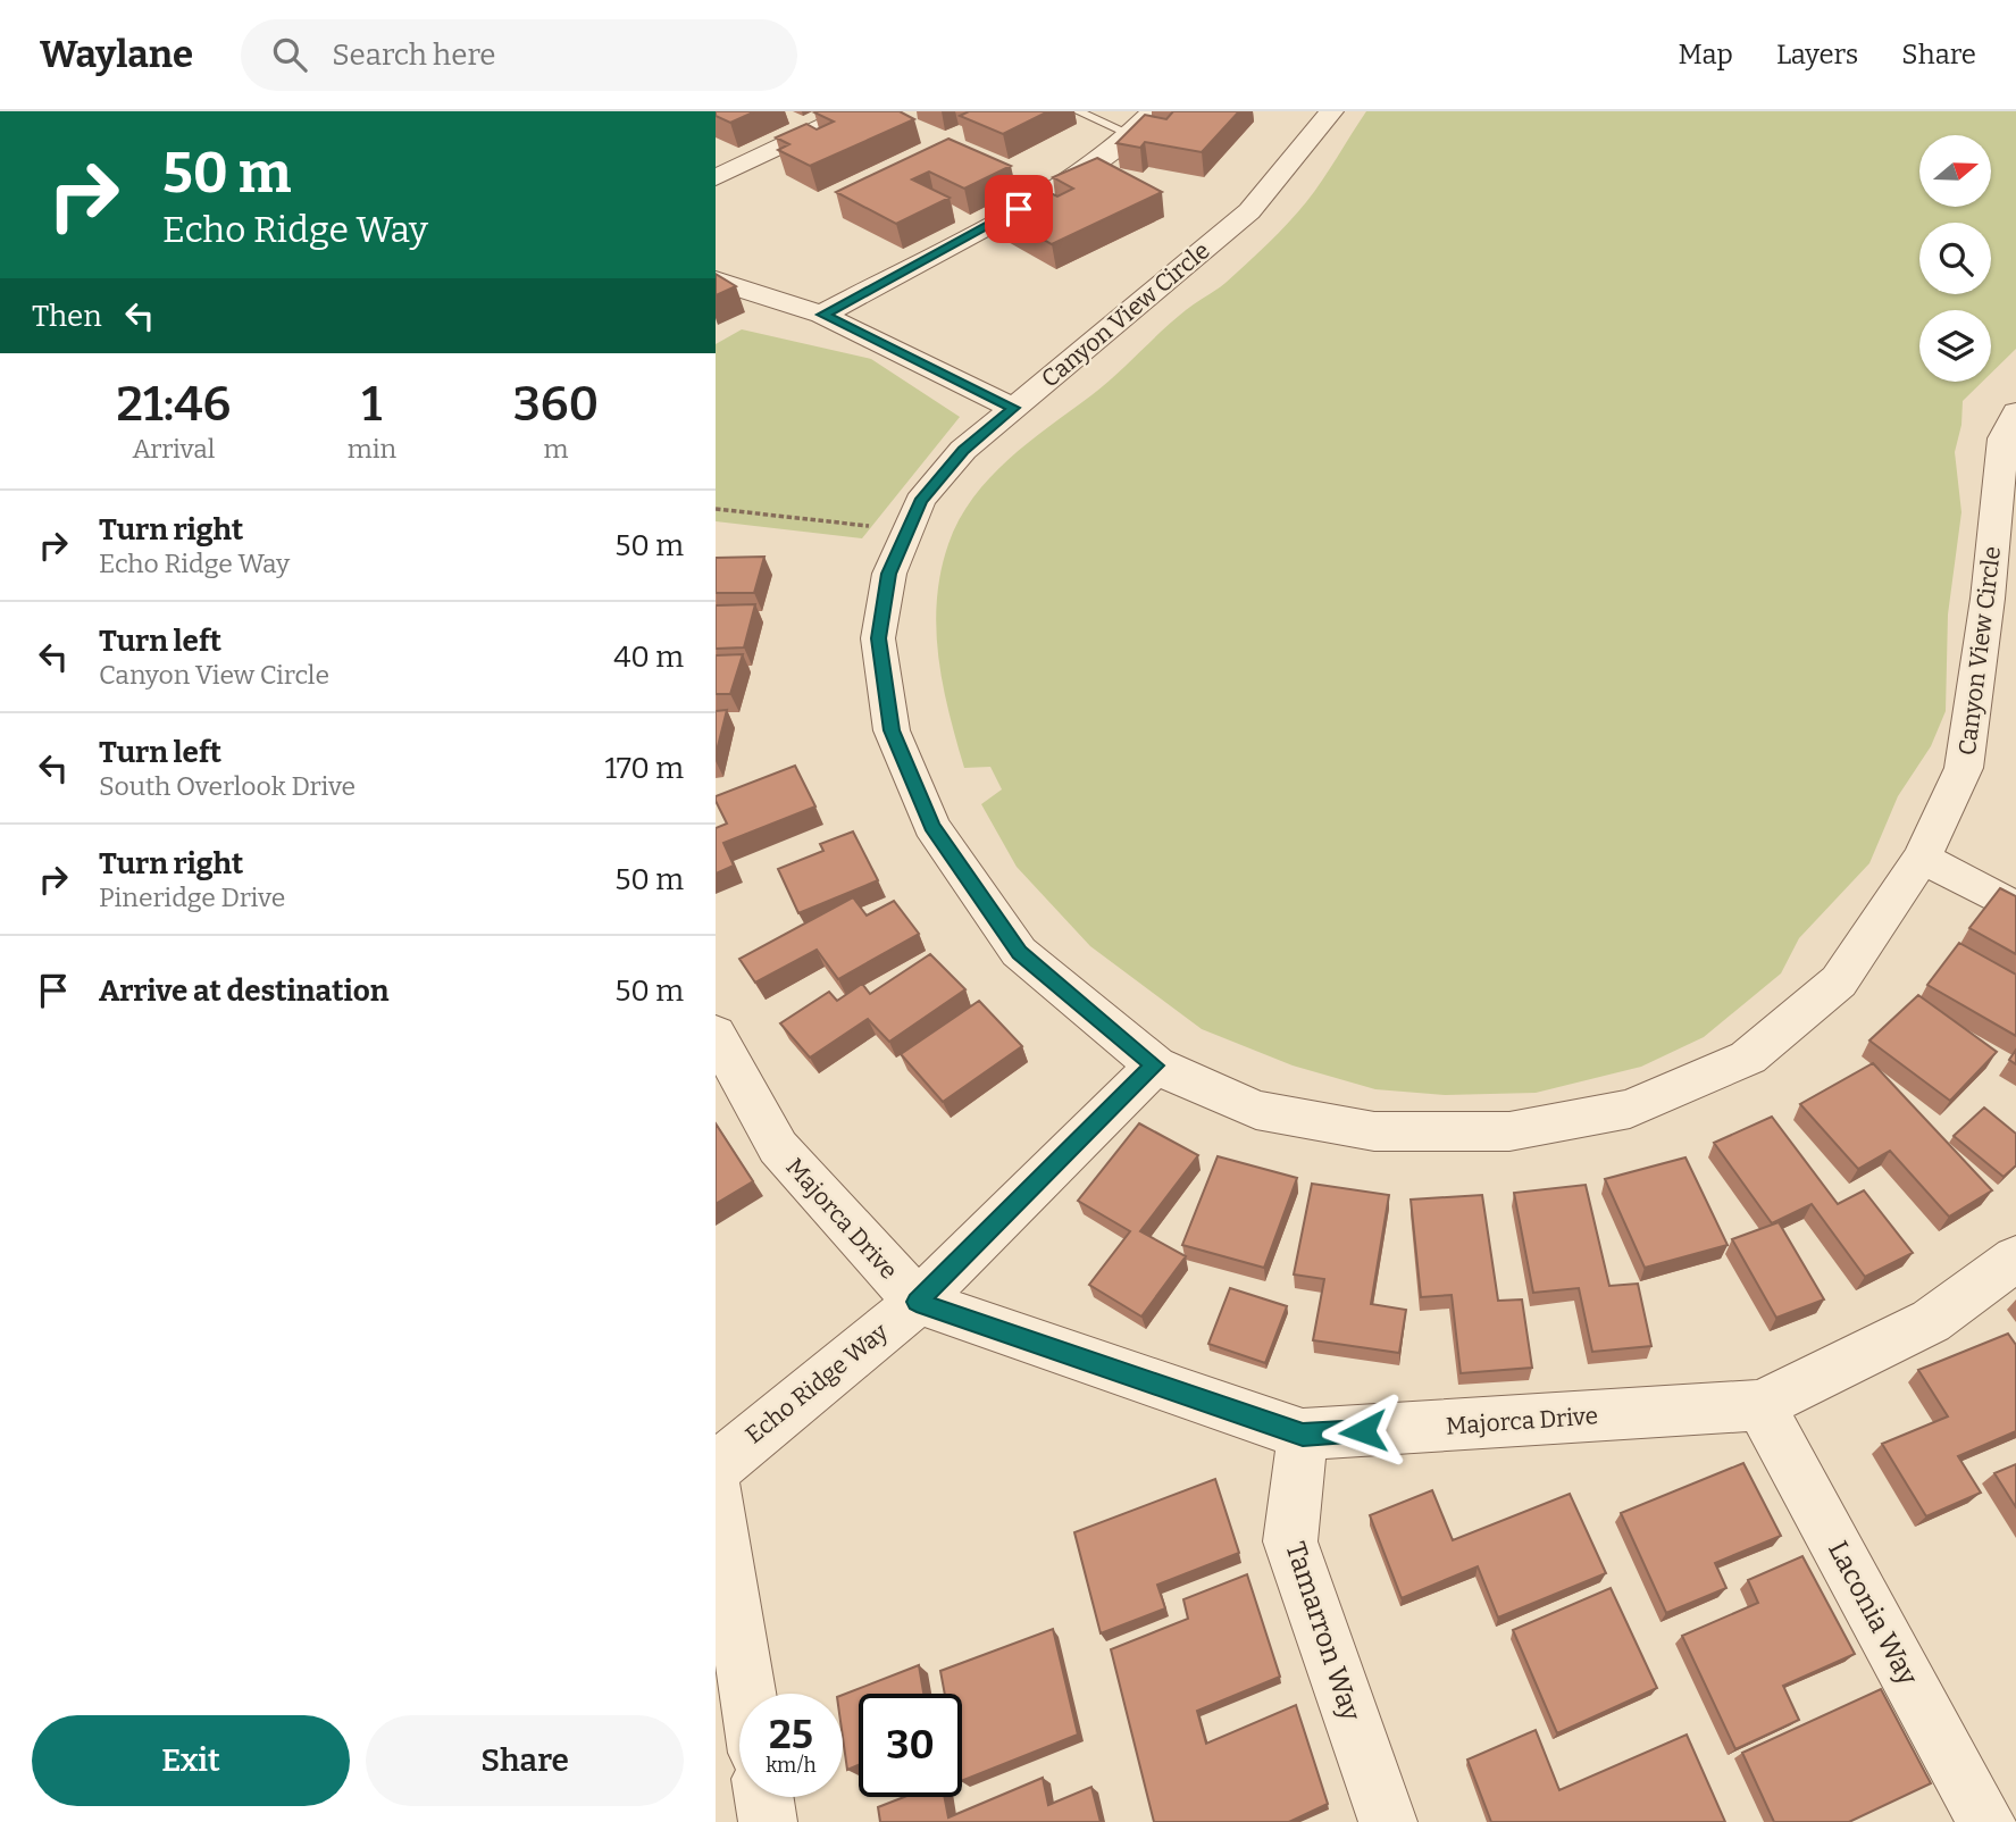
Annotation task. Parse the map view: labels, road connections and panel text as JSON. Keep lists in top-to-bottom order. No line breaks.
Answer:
{"streets":{"street":["Canyon View Circle","Majorca Drive","Echo Ridge Way","Laconia Way","Tamarron Way"]},"crossings":[["Canyon View Circle","Echo Ridge Way"],["Majorca Drive","Echo Ridge Way"],["Majorca Drive","Laconia Way"],["Majorca Drive","Tamarron Way"]],"north":"right","page":{"header":"Waylane","search":"Search here","nav":["Map","Layers","Share"],"turn":["50 m","Echo Ridge Way"],"then":"Then","eta":["21:46","Arrival","1","min","360","m"],"list":[{"name":"Turn right","note":"Echo Ridge Way","value":"50 m"},{"name":"Turn left","note":"Canyon View Circle","value":"40 m"},{"name":"Turn left","note":"South Overlook Drive","value":"170 m"},{"name":"Turn right","note":"Pineridge Drive","value":"50 m"},{"name":"Arrive at destination","value":"50 m"}],"speed":"25 km/h","limit":"30","buttons":["Exit","Share"]}}
